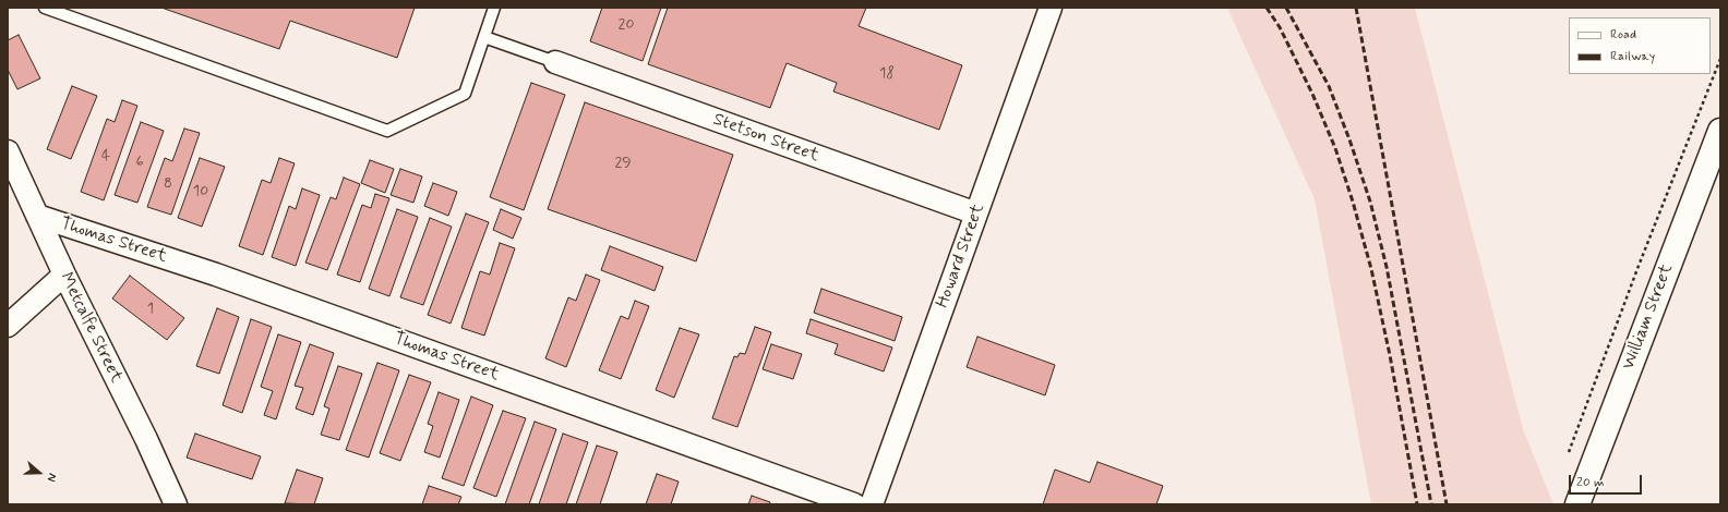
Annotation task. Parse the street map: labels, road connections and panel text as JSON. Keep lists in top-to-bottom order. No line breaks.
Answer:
{"streets":{"main road":["William Street"],"street":["Stetson Street","Thomas Street","Howard Street","Metcalfe Street"]},"crossings":[["Stetson Street","Howard Street"],["Thomas Street","Metcalfe Street"]],"house_numbers":["20","18","4","6","29","8","10","1"],"legend":["Road","Railway"],"scale_bar":"20 m","north":"right"}
